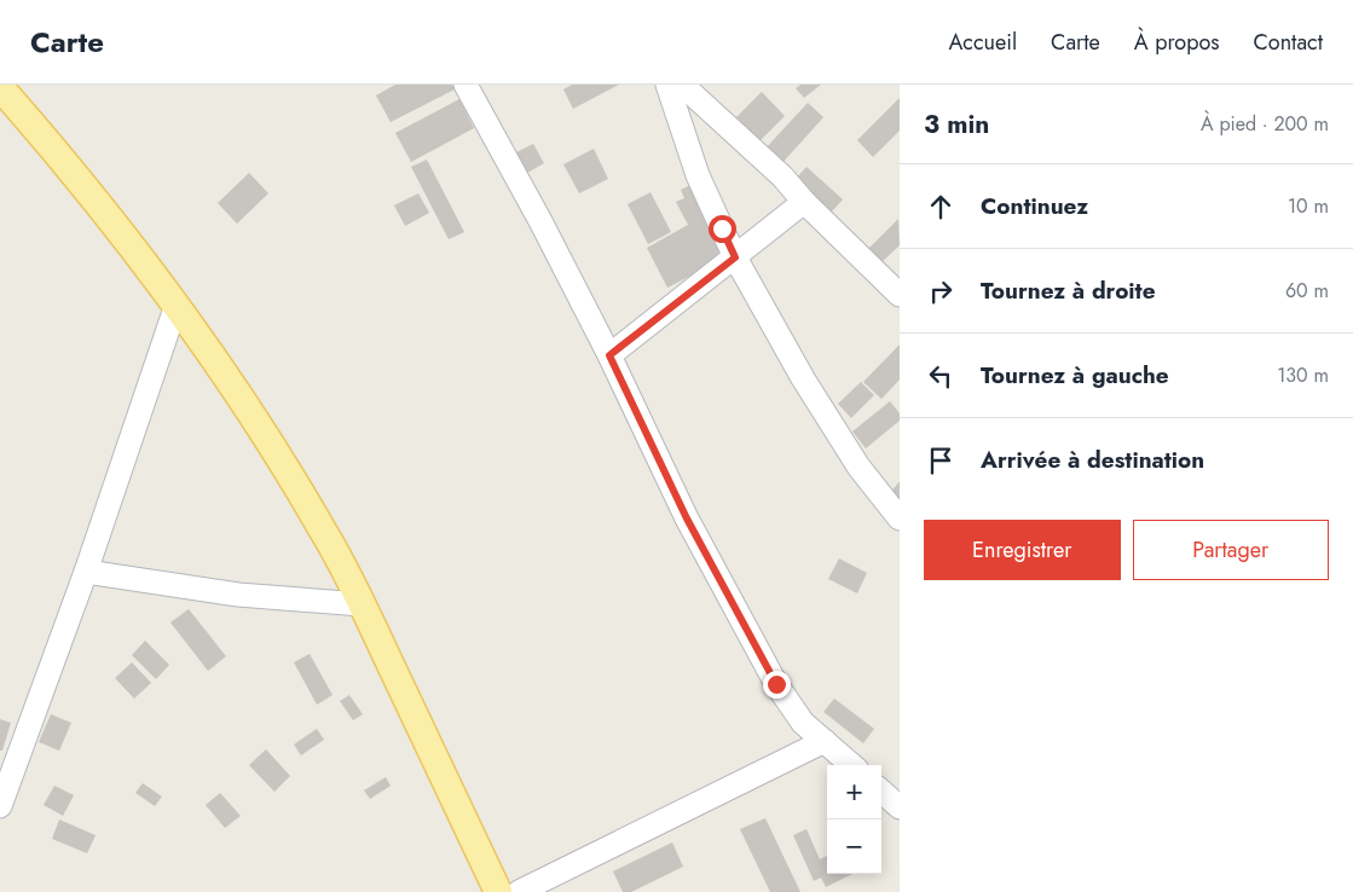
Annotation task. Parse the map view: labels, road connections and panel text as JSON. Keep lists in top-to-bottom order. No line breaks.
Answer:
{"page":{"header":"Carte","nav":["Accueil","Carte","À propos","Contact"],"heading":["3 min","À pied · 200 m"],"list":[["Continuez","10 m"],["Tournez à droite","60 m"],["Tournez à gauche","130 m"],"Arrivée à destination"],"buttons":["Enregistrer","Partager"],"map_buttons":["+","−"]}}
